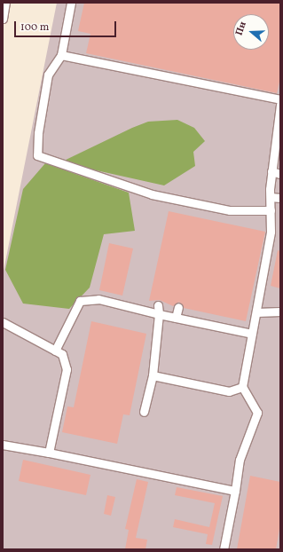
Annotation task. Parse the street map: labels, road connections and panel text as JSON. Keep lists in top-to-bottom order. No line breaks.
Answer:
{"scale_bar":"100 m","north":"left"}
